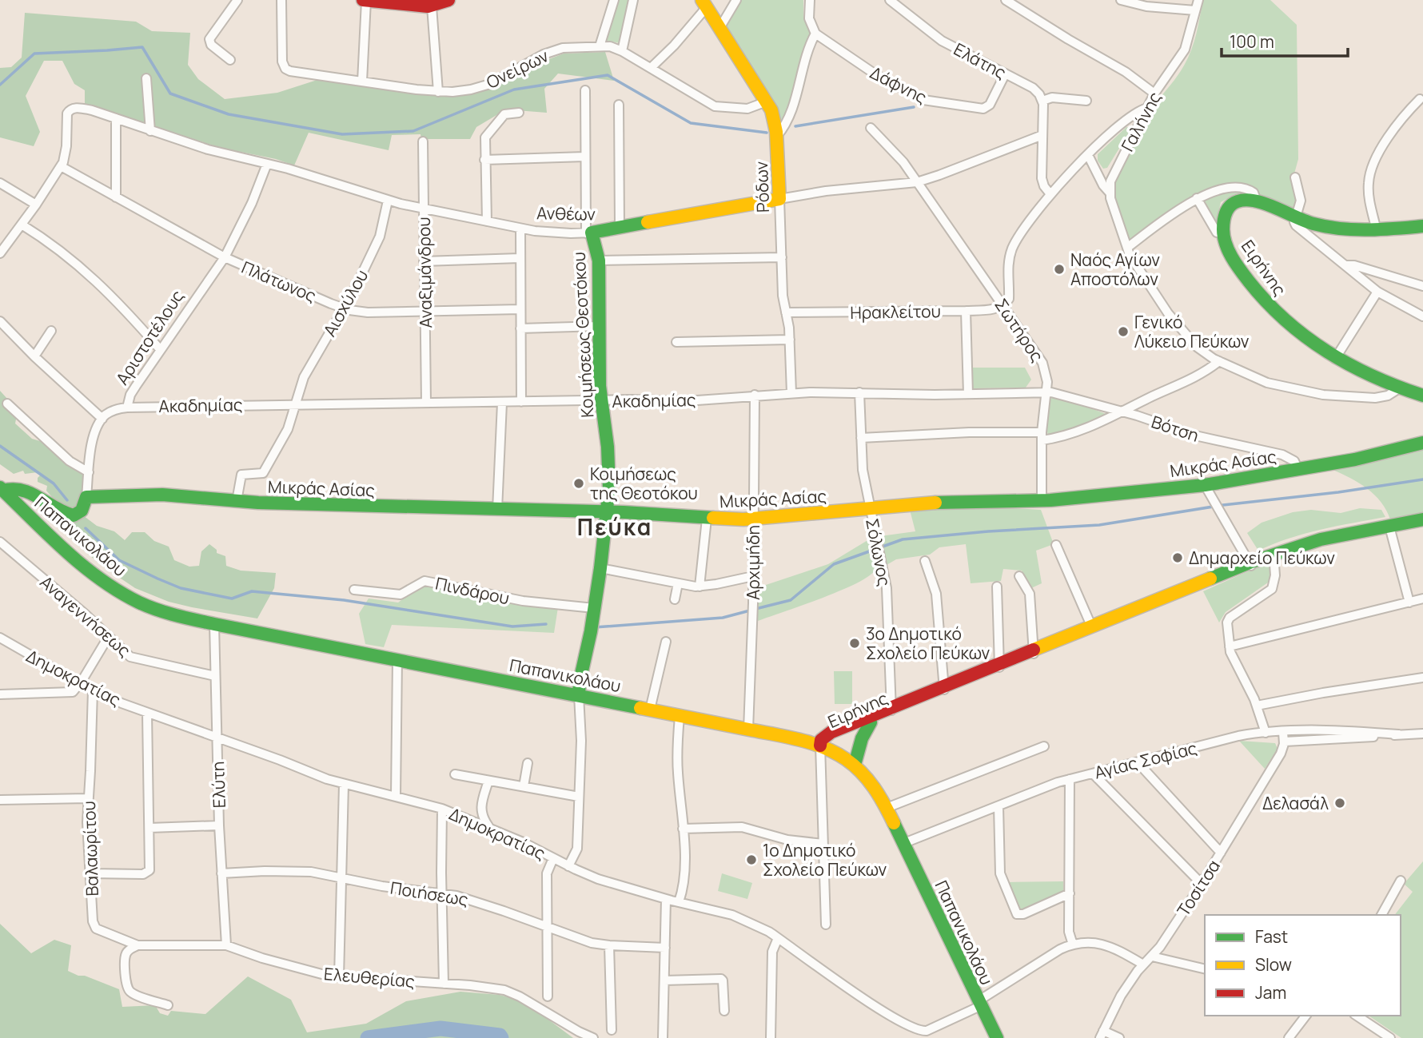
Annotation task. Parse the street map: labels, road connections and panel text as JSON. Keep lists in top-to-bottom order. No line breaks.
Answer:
{"streets":{"street":["Ελάτης","Ονείρων","Δάφνης","Γαλήνης","Ρόδων","Ανθέων","Ειρήνης","Αναξιμάνδρου","Πλάτωνος","Αισχύλου","Ηρακλείτου","Σωτήρος","Κοιμήσεως Θεοτόκου","Αριστοτέλους","Ακαδημίας","Βότση","Μικράς Ασίας","Παπανικολάου","Σόλωνος","Αρχιμήδη","Πινδάρου","Αναγεννήσεως","Δημοκρατίας","Αγίας Σοφίας","Ελύτη","Βαλαωρίτου","Τοσίτσα","Ποιήσεως","Ελευθερίας"]},"crossings":[["Ελάτης","Δάφνης"],["Ονείρων","Ρόδων"],["Ρόδων","Ανθέων"],["Ρόδων","Ηρακλείτου"],["Ρόδων","Ακαδημίας"],["Ανθέων","Αναξιμάνδρου"],["Ανθέων","Πλάτωνος"],["Ανθέων","Αισχύλου"],["Ανθέων","Σωτήρος"],["Ανθέων","Κοιμήσεως Θεοτόκου"],["Ανθέων","Αριστοτέλους"],["Ειρήνης","Παπανικολάου"],["Ειρήνης","Σόλωνος"],["Αναξιμάνδρου","Πλάτωνος"],["Αναξιμάνδρου","Ακαδημίας"],["Πλάτωνος","Αισχύλου"],["Πλάτωνος","Αριστοτέλους"],["Αισχύλου","Ακαδημίας"],["Αισχύλου","Μικράς Ασίας"],["Ηρακλείτου","Σωτήρος"],["Σωτήρος","Ακαδημίας"],["Σωτήρος","Βότση"],["Σωτήρος","Μικράς Ασίας"],["Κοιμήσεως Θεοτόκου","Ακαδημίας"],["Κοιμήσεως Θεοτόκου","Μικράς Ασίας"],["Κοιμήσεως Θεοτόκου","Παπανικολάου"],["Κοιμήσεως Θεοτόκου","Πινδάρου"],["Κοιμήσεως Θεοτόκου","Δημοκρατίας"],["Αριστοτέλους","Ακαδημίας"],["Ακαδημίας","Βότση"],["Ακαδημίας","Σόλωνος"],["Ακαδημίας","Αρχιμήδη"],["Βότση","Μικράς Ασίας"],["Μικράς Ασίας","Σόλωνος"],["Μικράς Ασίας","Αρχιμήδη"],["Παπανικολάου","Αρχιμήδη"],["Παπανικολάου","Αγίας Σοφίας"],["Παπανικολάου","Ελύτη"],["Αναγεννήσεως","Ελύτη"],["Δημοκρατίας","Ελύτη"],["Δημοκρατίας","Βαλαωρίτου"],["Αγίας Σοφίας","Τοσίτσα"],["Ελύτη","Ποιήσεως"],["Ελύτη","Ελευθερίας"],["Βαλαωρίτου","Ελευθερίας"]],"districts":["Πεύκα"],"places":["Ναός Αγίων Αποστόλων","Γενικό Λύκειο Πεύκων","Κοιμήσεως της Θεοτόκου","Δημαρχείο Πεύκων","3ο Δημοτικό Σχολείο Πεύκων","Δελασάλ","1ο Δημοτικό Σχολείο Πεύκων"],"legend":["Fast","Slow","Jam"],"scale_bar":"100 m"}
